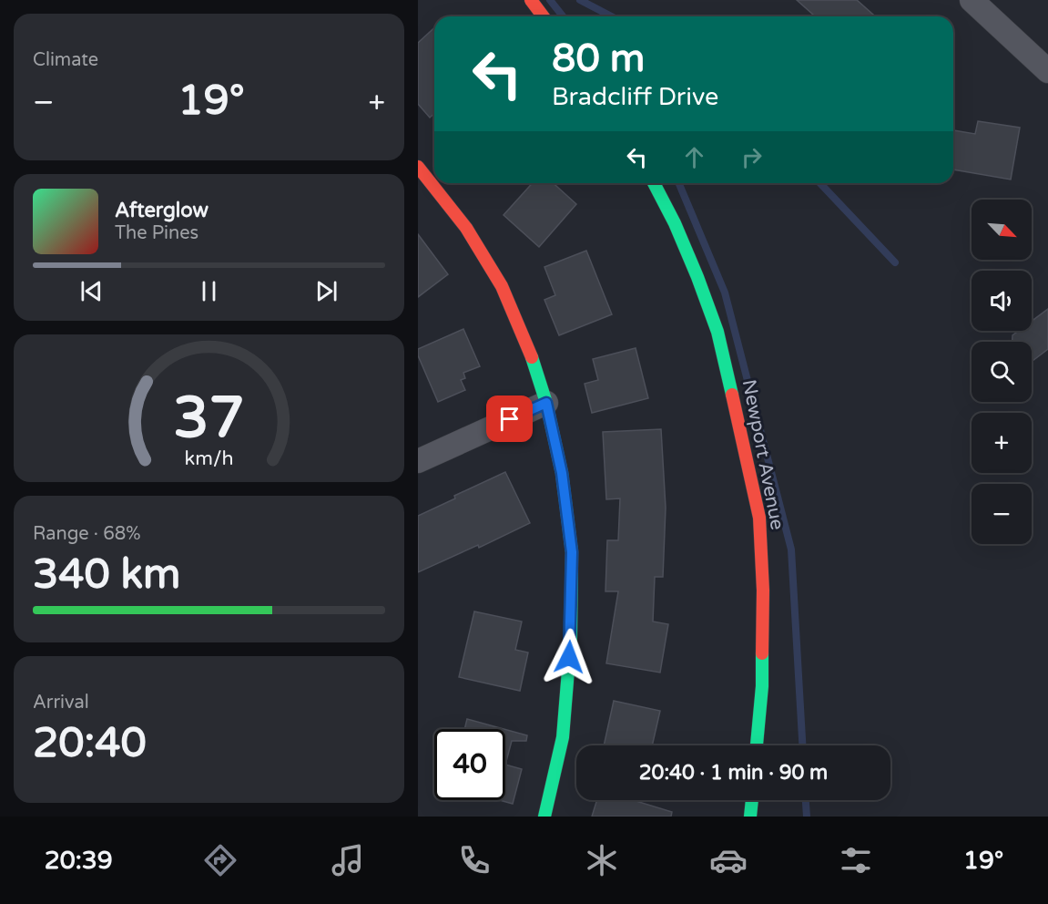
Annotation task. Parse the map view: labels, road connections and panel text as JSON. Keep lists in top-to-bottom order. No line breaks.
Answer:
{"streets":{"street":["Newport Avenue"]},"north":"bottom right","page":{"tile":["Climate",["Range · 68%","340 km"],["Arrival","20:40"]],"turn":["80 m","Bradcliff Drive"],"heat":["−","19°","+"],"song":["Afterglow","The Pines"],"map_buttons":["+","−"],"limit":"40","trip":"20:40 · 1 min · 90 m","tabs":["20:39","19°"],"gauge":["37","km/h"]}}
